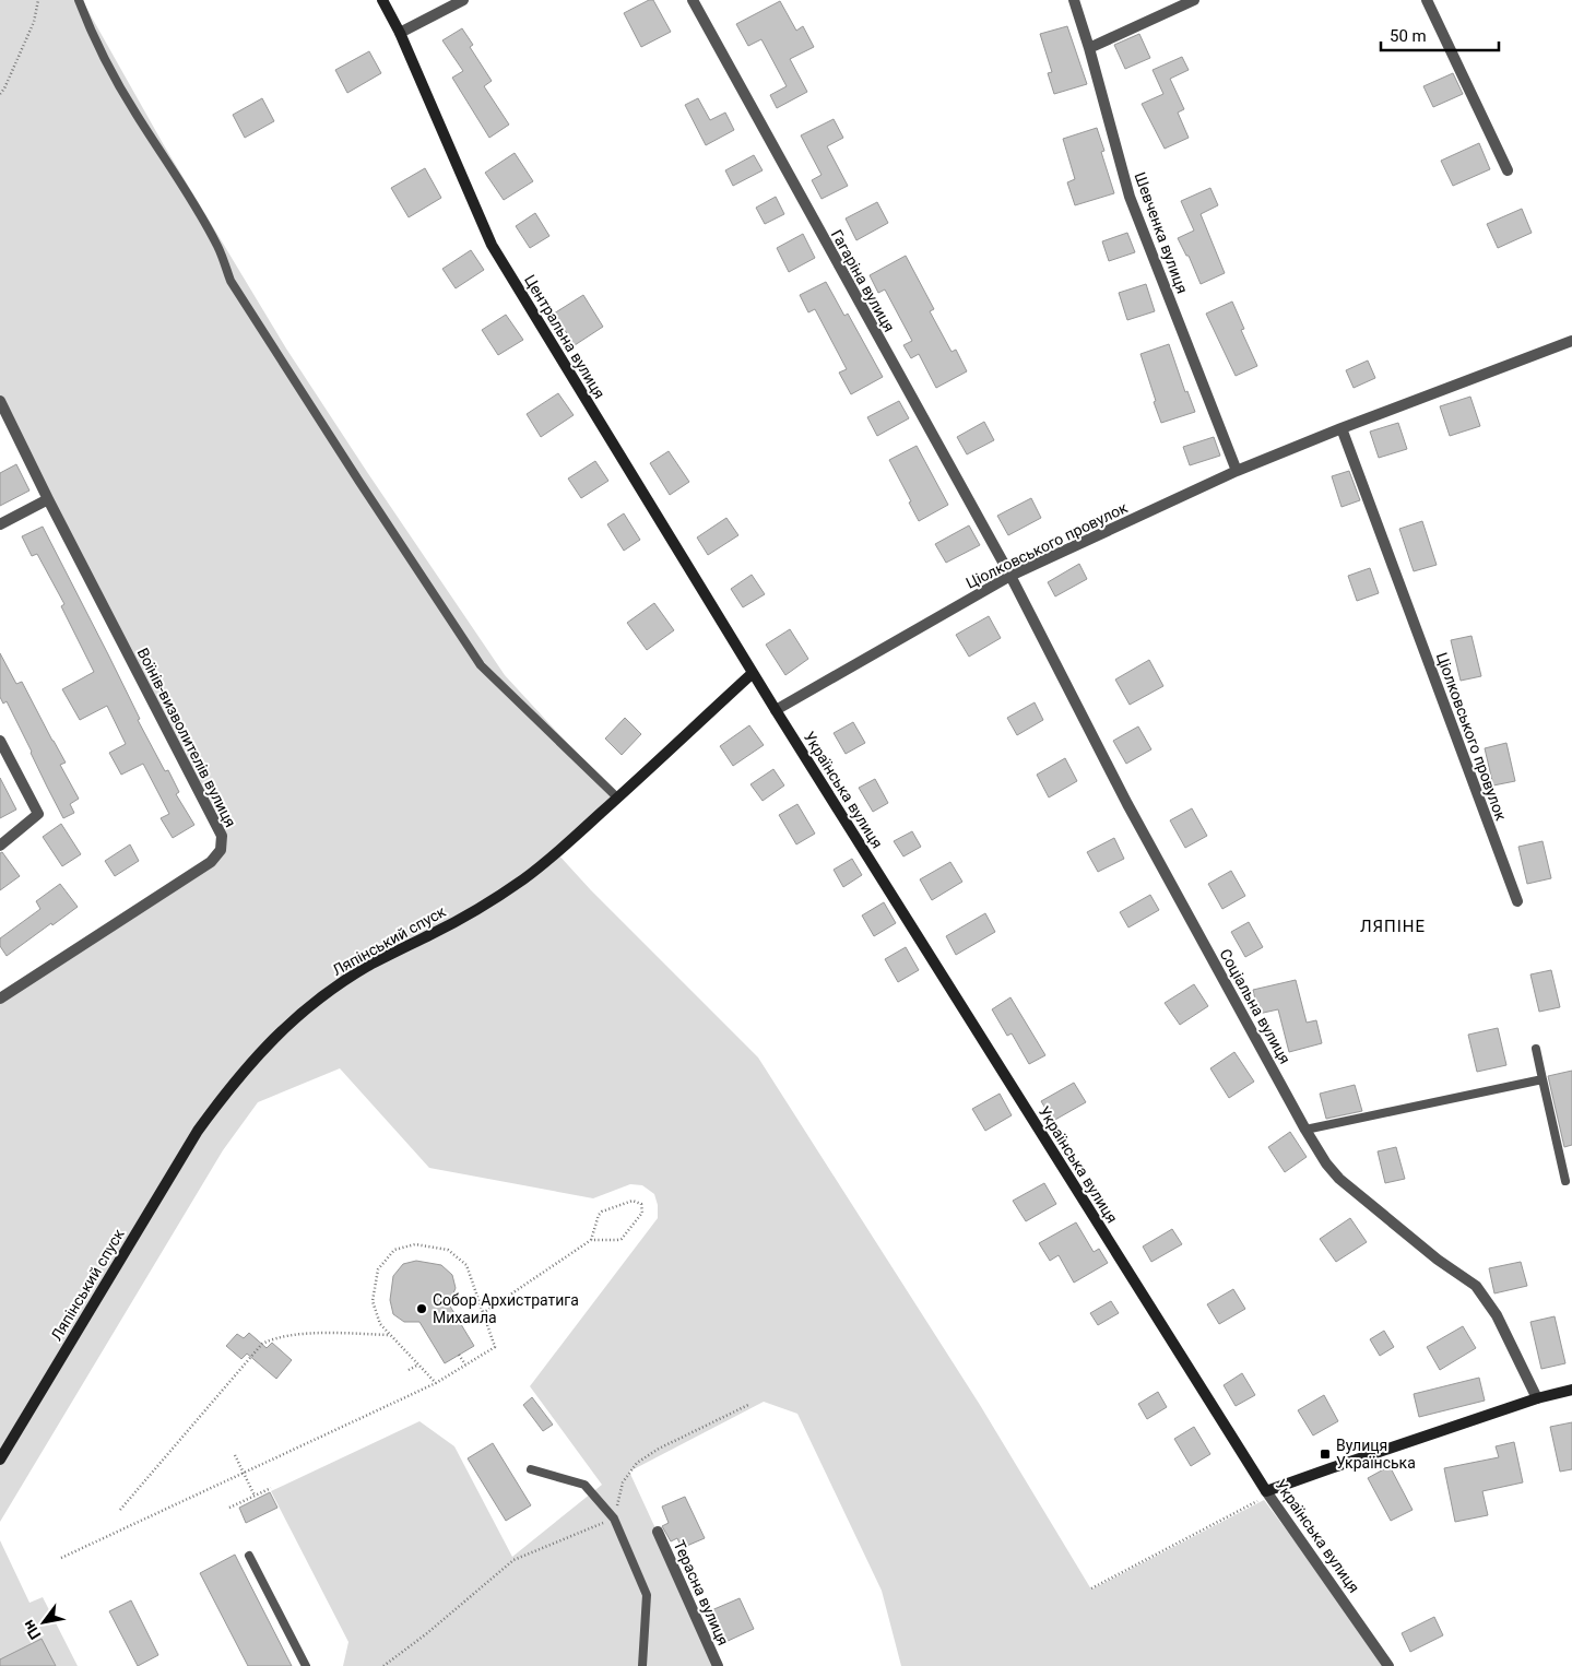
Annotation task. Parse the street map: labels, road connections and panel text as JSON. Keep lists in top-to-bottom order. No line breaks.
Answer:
{"streets":{"street":["Шевченка вулиця","Гагаріна вулиця","Центральна вулиця","Ціолковського провулок","Воїнів-визволителів вулиця","Українська вулиця","Ляпінський спуск","Соціальна вулиця","Терасна вулиця"]},"crossings":[["Шевченка вулиця","Ціолковського провулок"],["Гагаріна вулиця","Ціолковського провулок"],["Гагаріна вулиця","Соціальна вулиця"],["Центральна вулиця","Українська вулиця"],["Центральна вулиця","Ляпінський спуск"],["Ціолковського провулок","Українська вулиця"],["Ціолковського провулок","Соціальна вулиця"],["Українська вулиця","Ляпінський спуск"]],"districts":["ЛЯПІНЕ"],"places":{"other":["Собор Архистратига Михаила"],"transit":["Вулиця Українська"]},"scale_bar":"50 m","north":"bottom left"}
